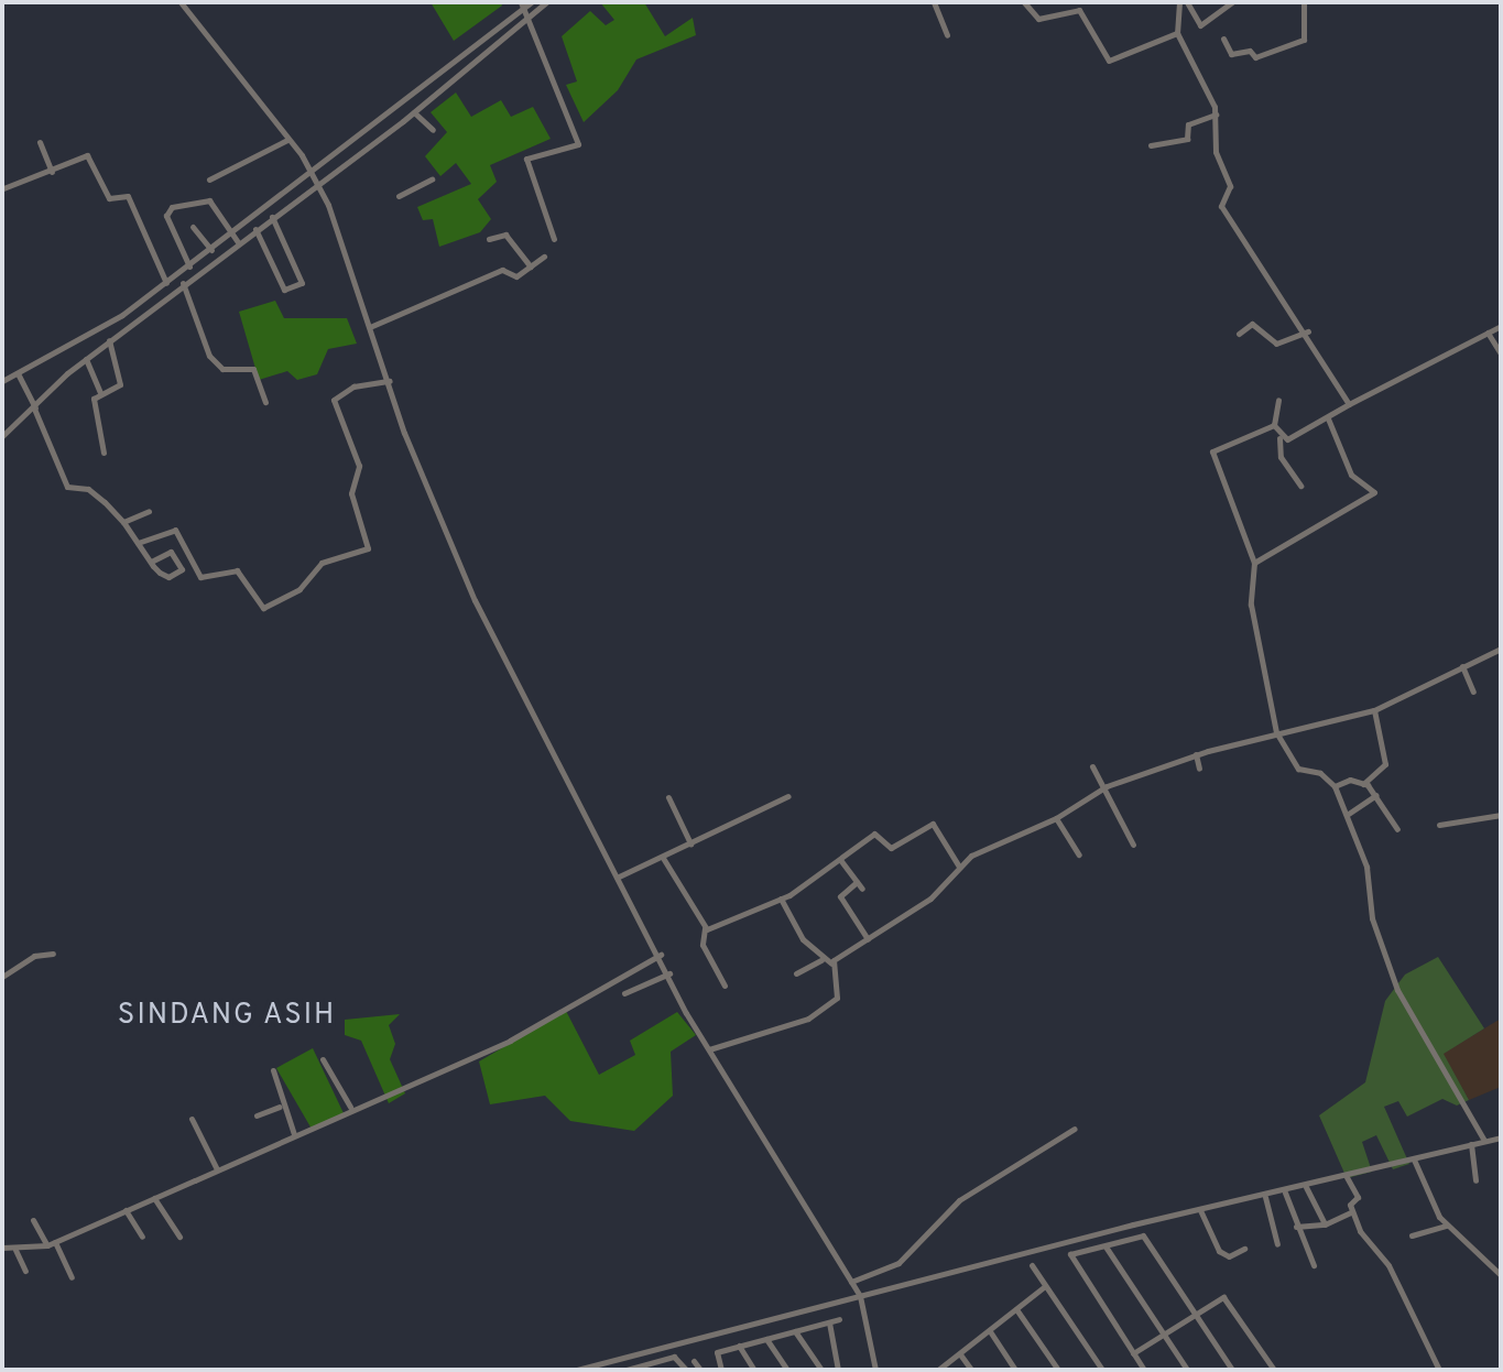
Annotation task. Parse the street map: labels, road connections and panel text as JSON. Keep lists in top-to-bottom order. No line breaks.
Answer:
{"districts":["SINDANG ASIH"]}
